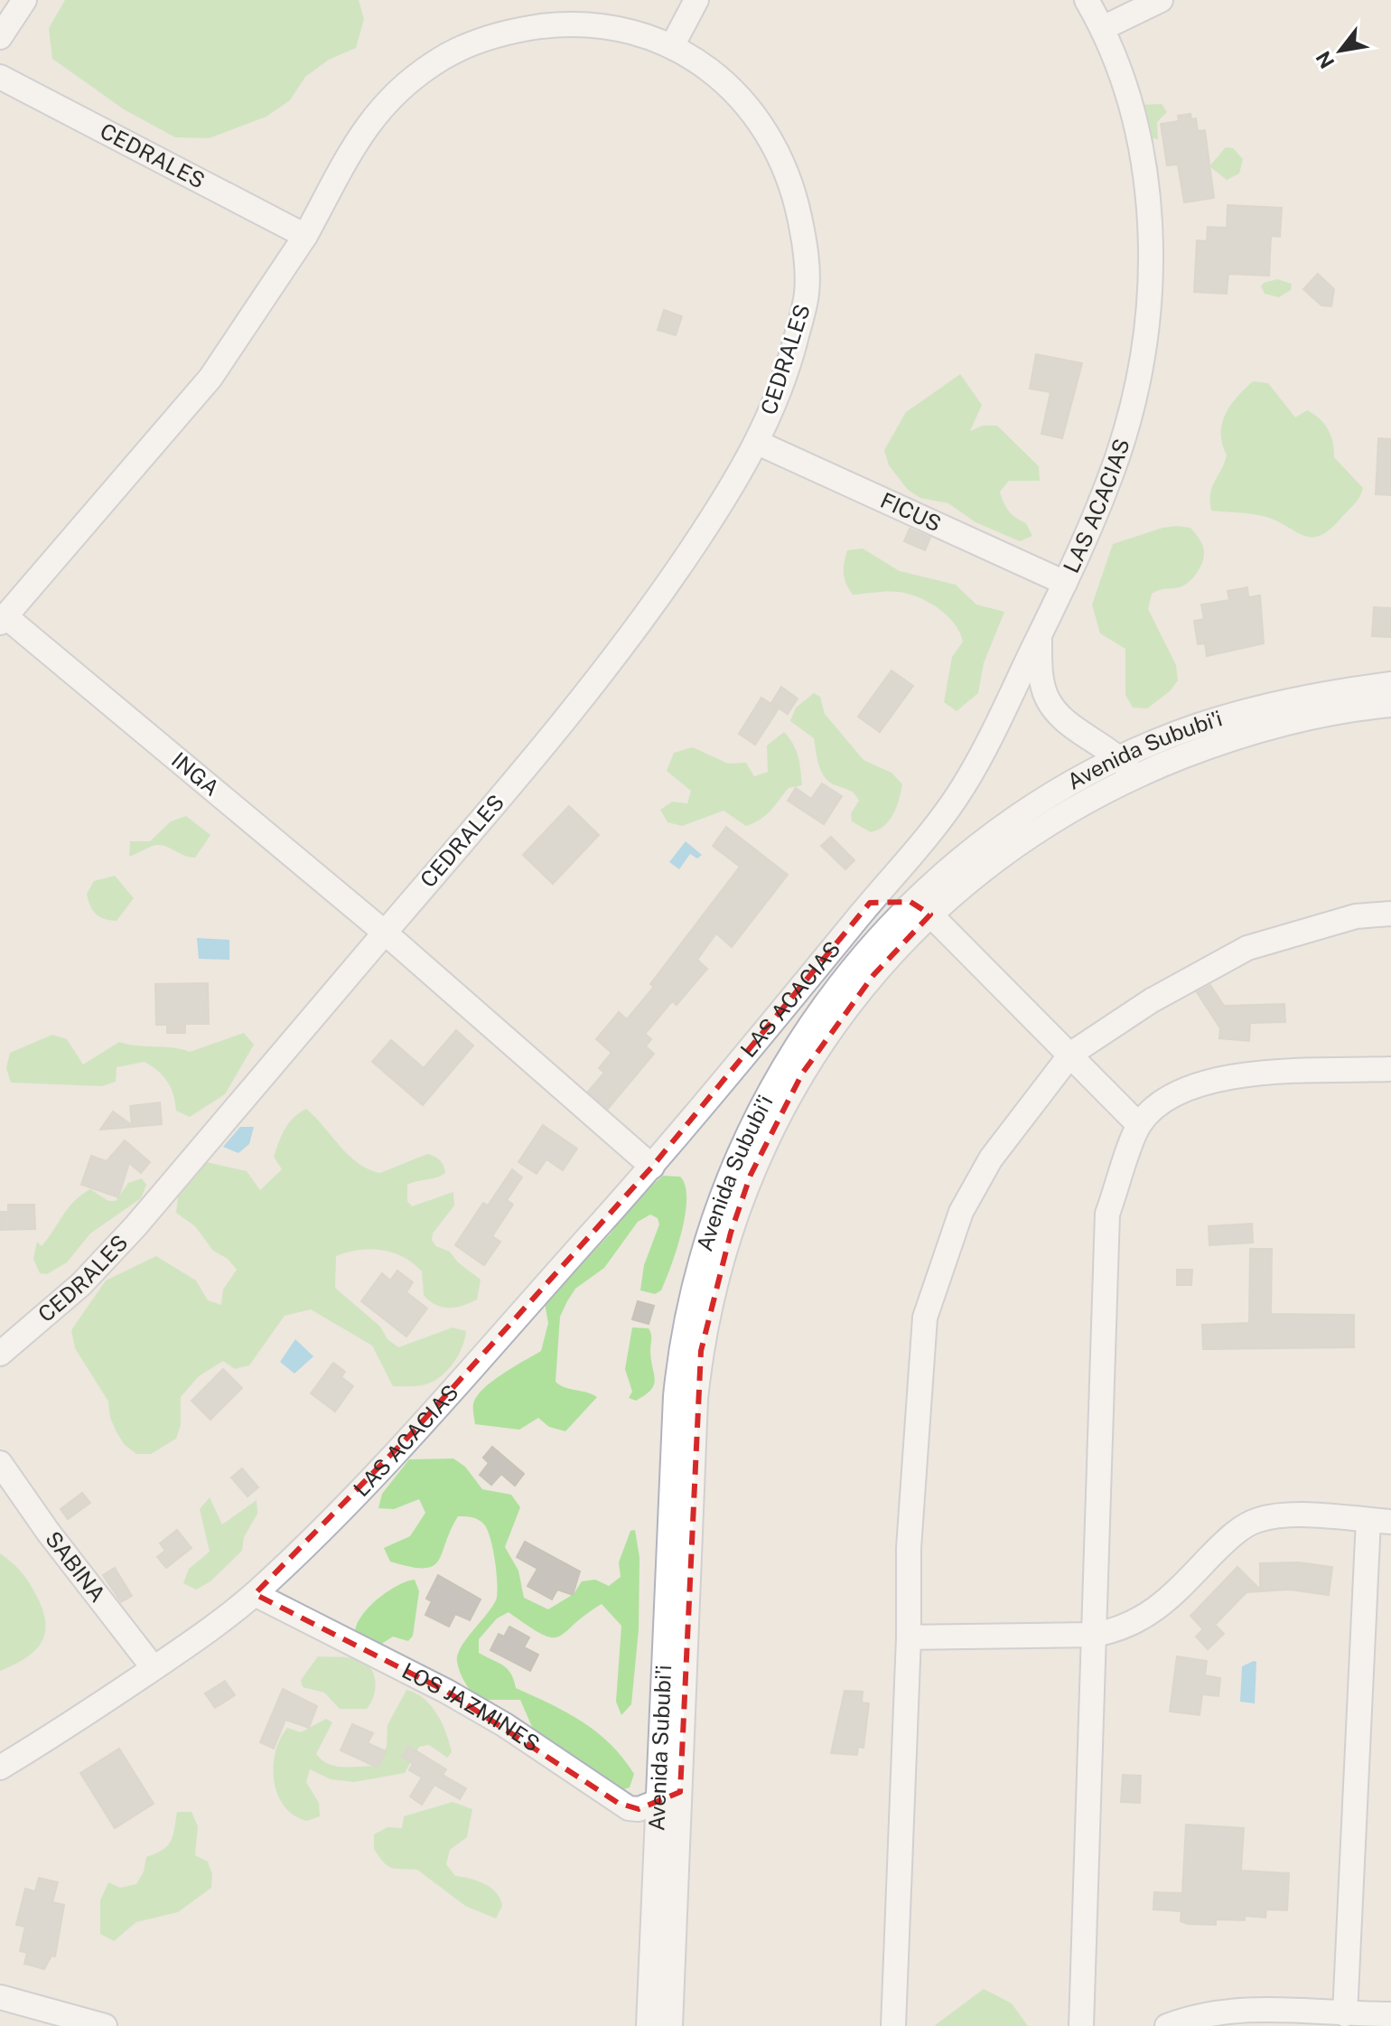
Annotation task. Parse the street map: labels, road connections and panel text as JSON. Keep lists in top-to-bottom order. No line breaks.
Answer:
{"streets":{"street":["CEDRALES","LAS ACACIAS","FICUS","Avenida Sububi'i","INGA","SABINA","LOS JAZMINES"]},"crossings":[["CEDRALES","FICUS"],["CEDRALES","INGA"],["LAS ACACIAS","FICUS"],["LAS ACACIAS","SABINA"],["LAS ACACIAS","LOS JAZMINES"],["Avenida Sububi'i","LOS JAZMINES"]],"north":"bottom left"}
